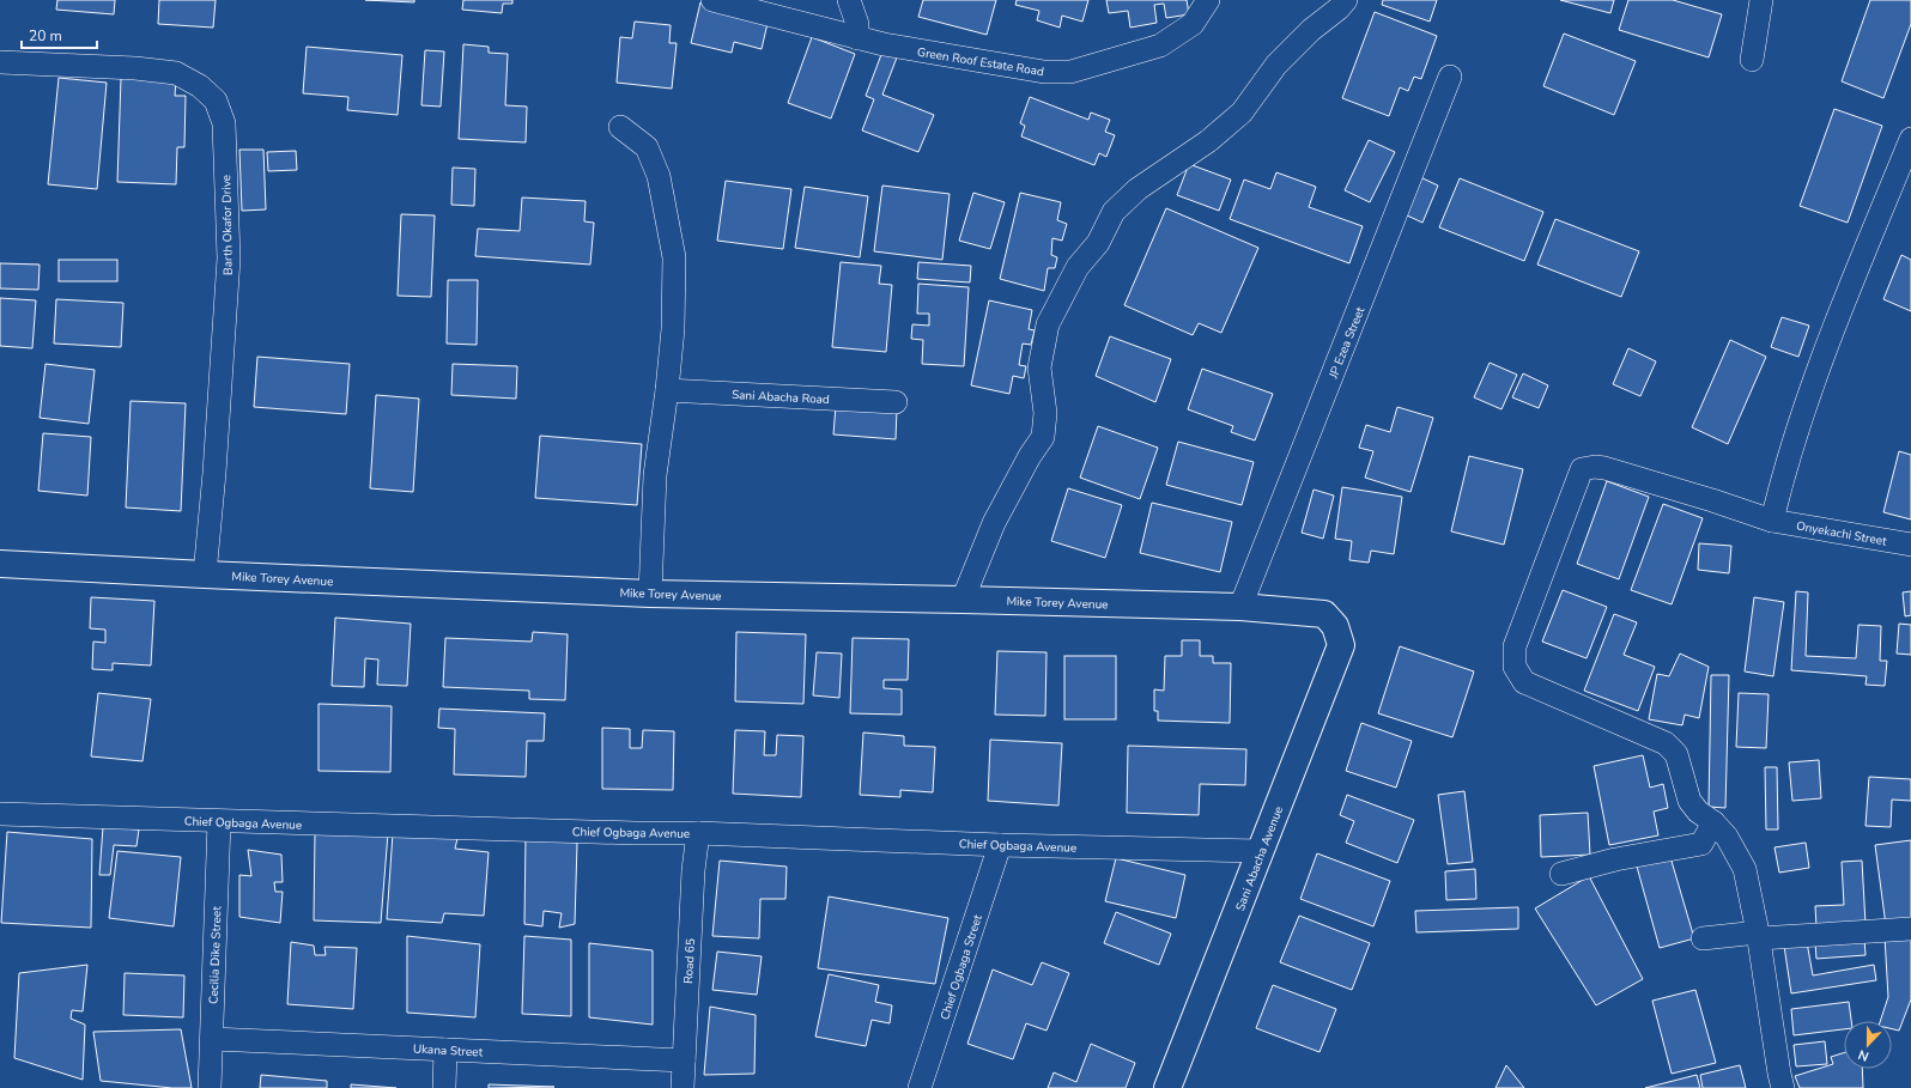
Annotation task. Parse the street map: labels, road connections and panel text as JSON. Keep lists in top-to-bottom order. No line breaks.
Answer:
{"streets":{"main road":["Mike Torey Avenue","Sani Abacha Avenue"],"street":["Green Roof Estate Road","Barth Okafor Drive","JP Ezea Street","Sani Abacha Road","Onyekachi Street","Chief Ogbaga Avenue","Cecilia Dike Street","Road 65","Chief Ogbaga Street","Ukana Street"]},"crossings":[["Barth Okafor Drive","Mike Torey Avenue"],["JP Ezea Street","Mike Torey Avenue"],["Mike Torey Avenue","Sani Abacha Avenue"],["Chief Ogbaga Avenue","Sani Abacha Avenue"],["Chief Ogbaga Avenue","Cecilia Dike Street"],["Chief Ogbaga Avenue","Road 65"],["Chief Ogbaga Avenue","Chief Ogbaga Street"],["Cecilia Dike Street","Ukana Street"],["Road 65","Ukana Street"]],"scale_bar":"20 m","north":"bottom"}
